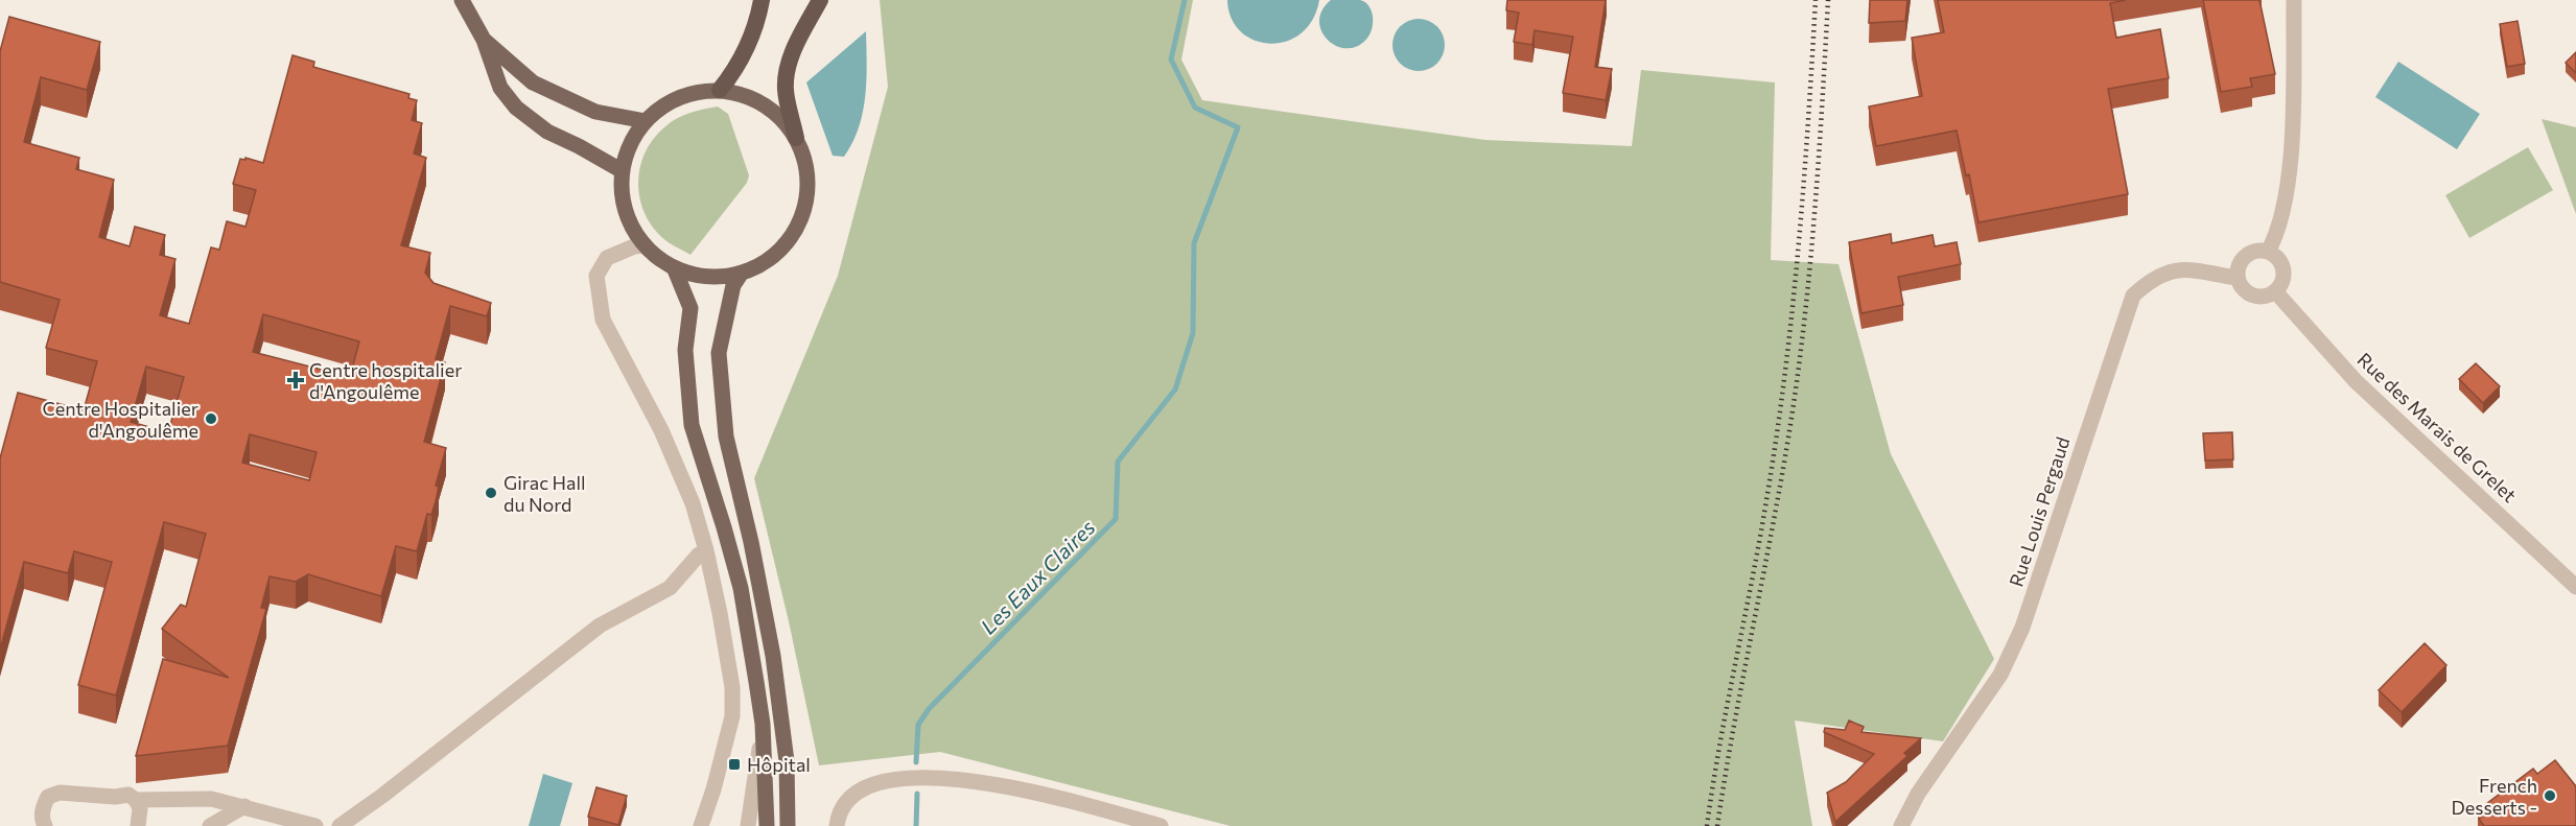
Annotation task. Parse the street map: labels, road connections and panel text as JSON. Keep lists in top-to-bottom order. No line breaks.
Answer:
{"streets":{"street":["Rue des Marais de Grelet","Rue Louis Pergaud"]},"crossings":[["Rue des Marais de Grelet","Rue Louis Pergaud"]],"water":["Les Eaux Claires"],"places":{"health":["Centre hospitalier d'Angoulême"],"other":["Centre Hospitalier d'Angoulême","Girac Hall du Nord","French Desserts -"],"transit":["Hôpital"]}}
